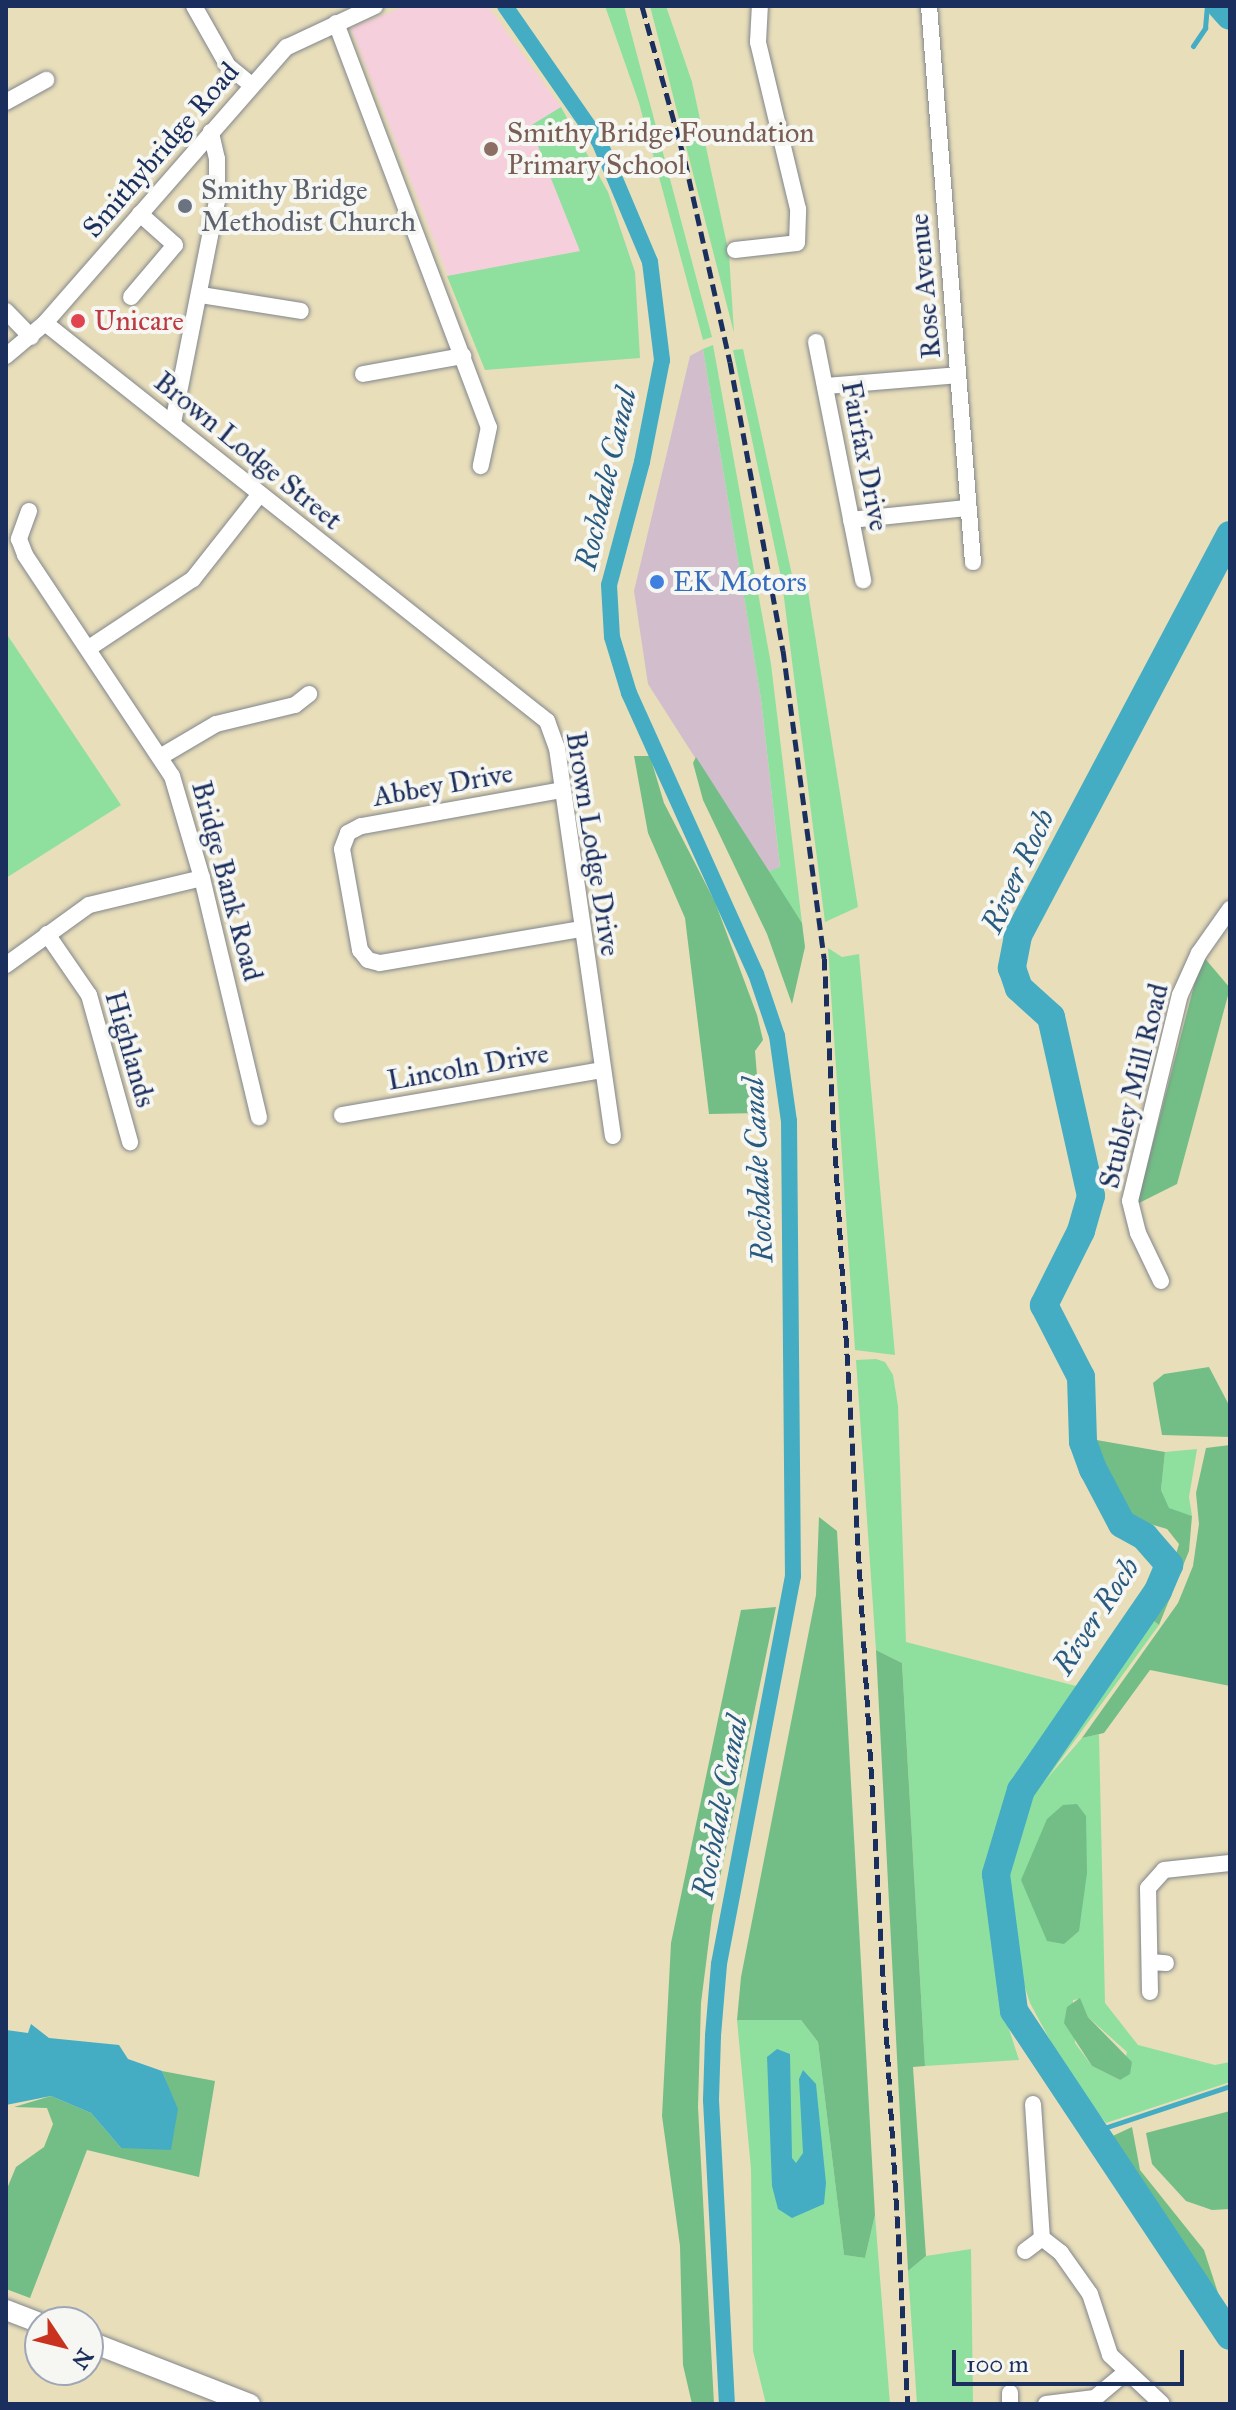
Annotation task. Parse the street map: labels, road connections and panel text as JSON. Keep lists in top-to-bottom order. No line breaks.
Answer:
{"streets":{"street":["Smithybridge Road","Rose Avenue","Brown Lodge Street","Fairfax Drive","Abbey Drive","Brown Lodge Drive","Bridge Bank Road","Highlands","Lincoln Drive","Stubley Mill Road"]},"crossings":[["Smithybridge Road","Brown Lodge Street"],["Brown Lodge Street","Brown Lodge Drive"],["Abbey Drive","Brown Lodge Drive"],["Brown Lodge Drive","Lincoln Drive"]],"water":["Rochdale Canal","River Roch"],"places":["Smithy Bridge Foundation Primary School","Smithy Bridge Methodist Church","Unicare","EK Motors"],"scale_bar":"100 m","north":"bottom right"}
